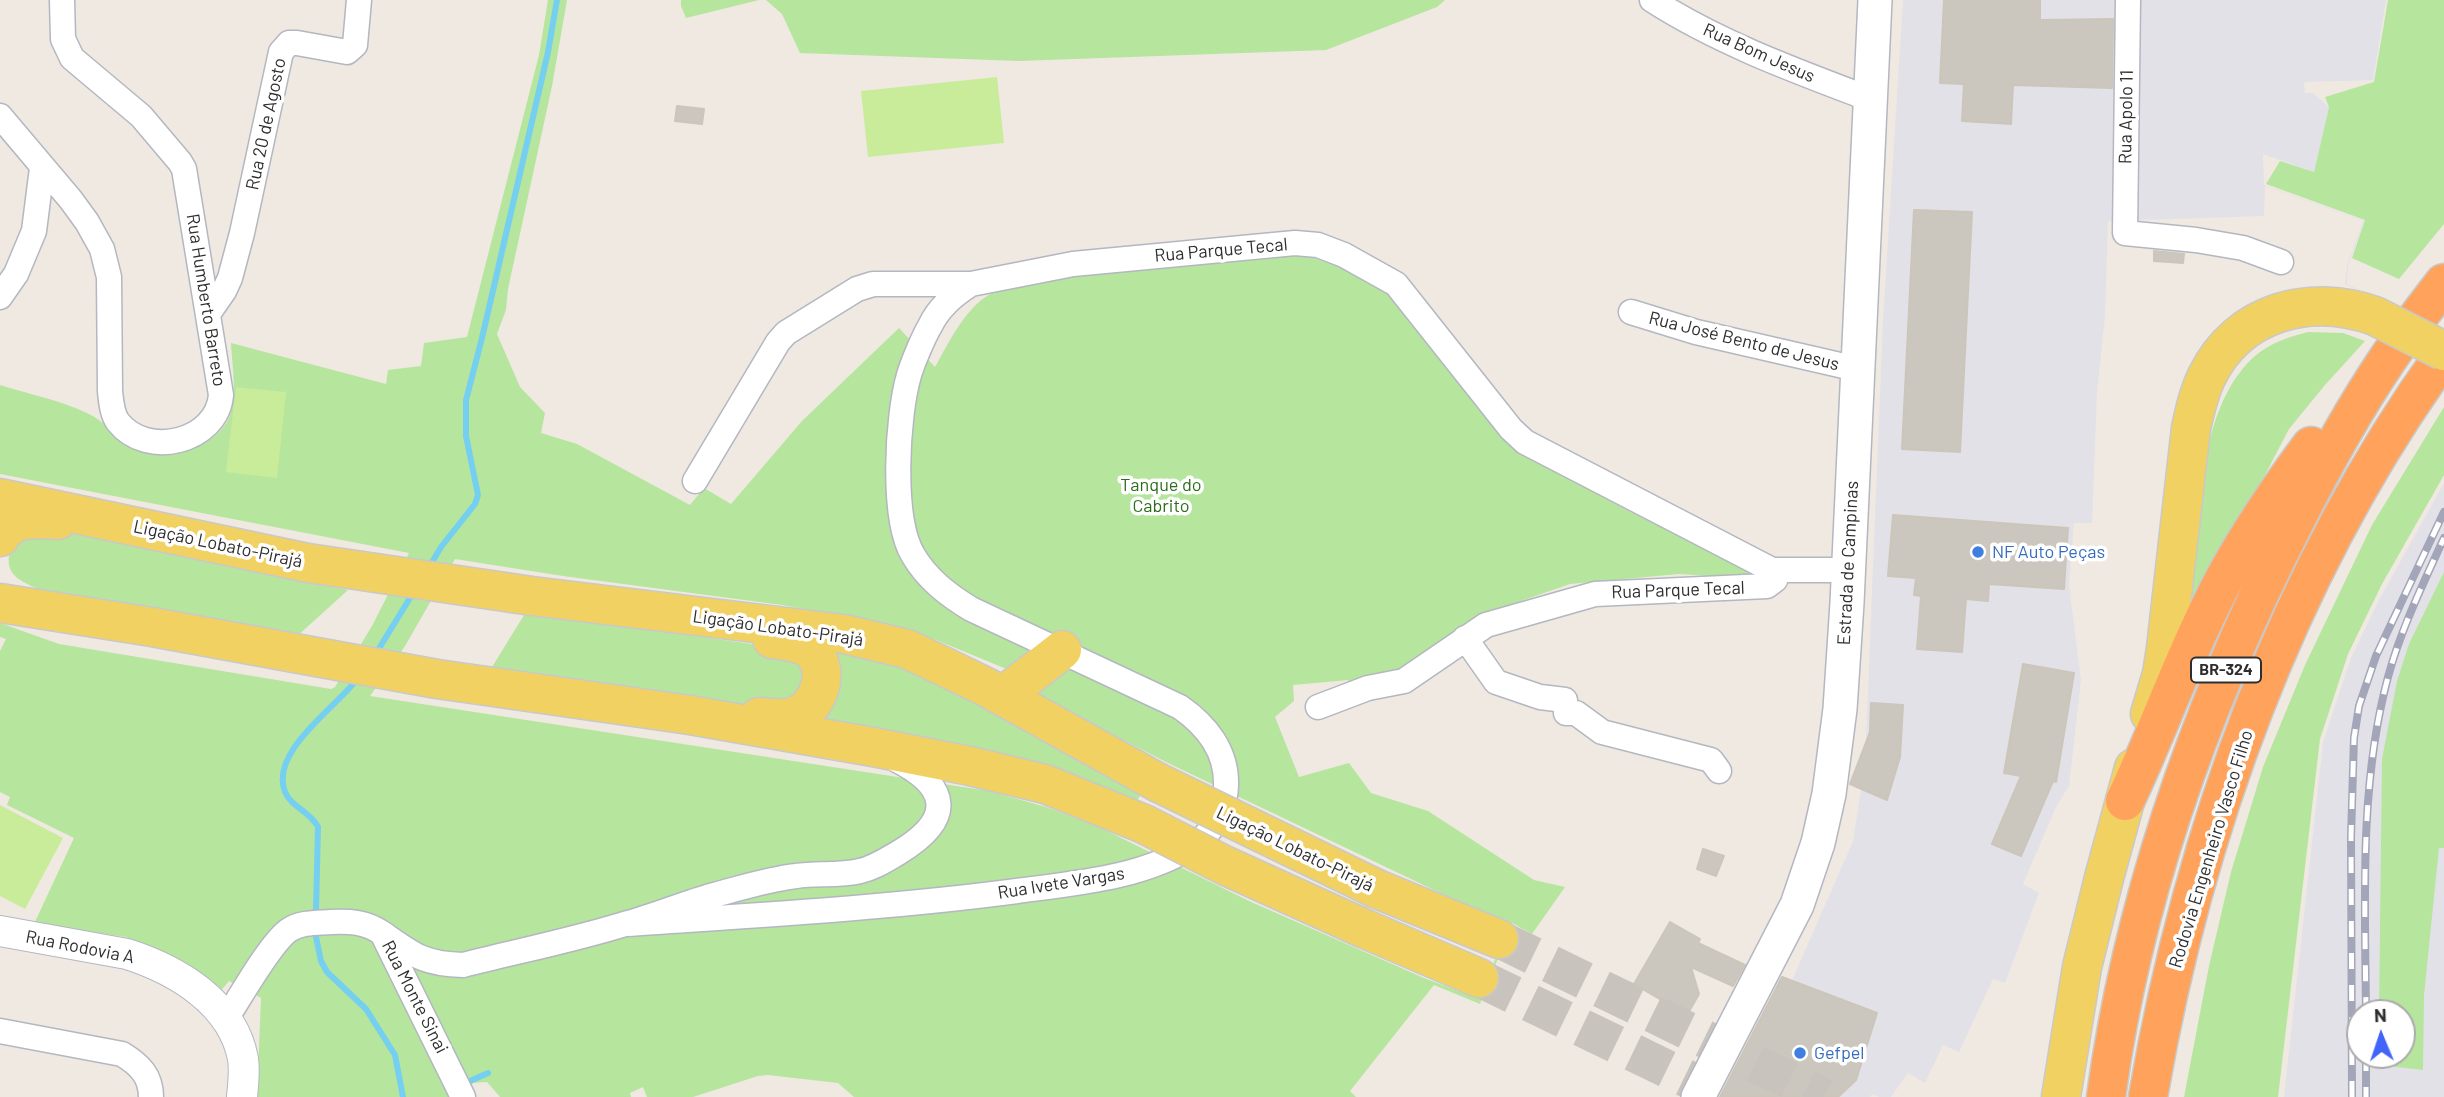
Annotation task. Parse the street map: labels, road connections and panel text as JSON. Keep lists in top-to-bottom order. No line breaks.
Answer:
{"streets":{"highway":["BR-324","Rodovia Engenheiro Vasco Filho"],"main road":["Ligação Lobato-Pirajá","Estrada de Campinas"],"street":["Rua Bom Jesus","Rua Apolo 11","Rua 20 de Agosto","Rua Parque Tecal","Rua Humberto Barreto","Rua José Bento de Jesus","Rua Ivete Vargas","Rua Rodovia A","Rua Monte Sinai"]},"crossings":[["Rua Bom Jesus","Estrada de Campinas"],["Rua 20 de Agosto","Rua Humberto Barreto"],["Rua Parque Tecal","Estrada de Campinas"],["Rua Parque Tecal","Rua Ivete Vargas"],["Rua José Bento de Jesus","Estrada de Campinas"],["Rua Ivete Vargas","Rua Monte Sinai"],["Rua Rodovia A","Rua Monte Sinai"]],"parks":["Tanque do Cabrito"],"places":["NF Auto Peças","Gefpel"],"north":"top"}
